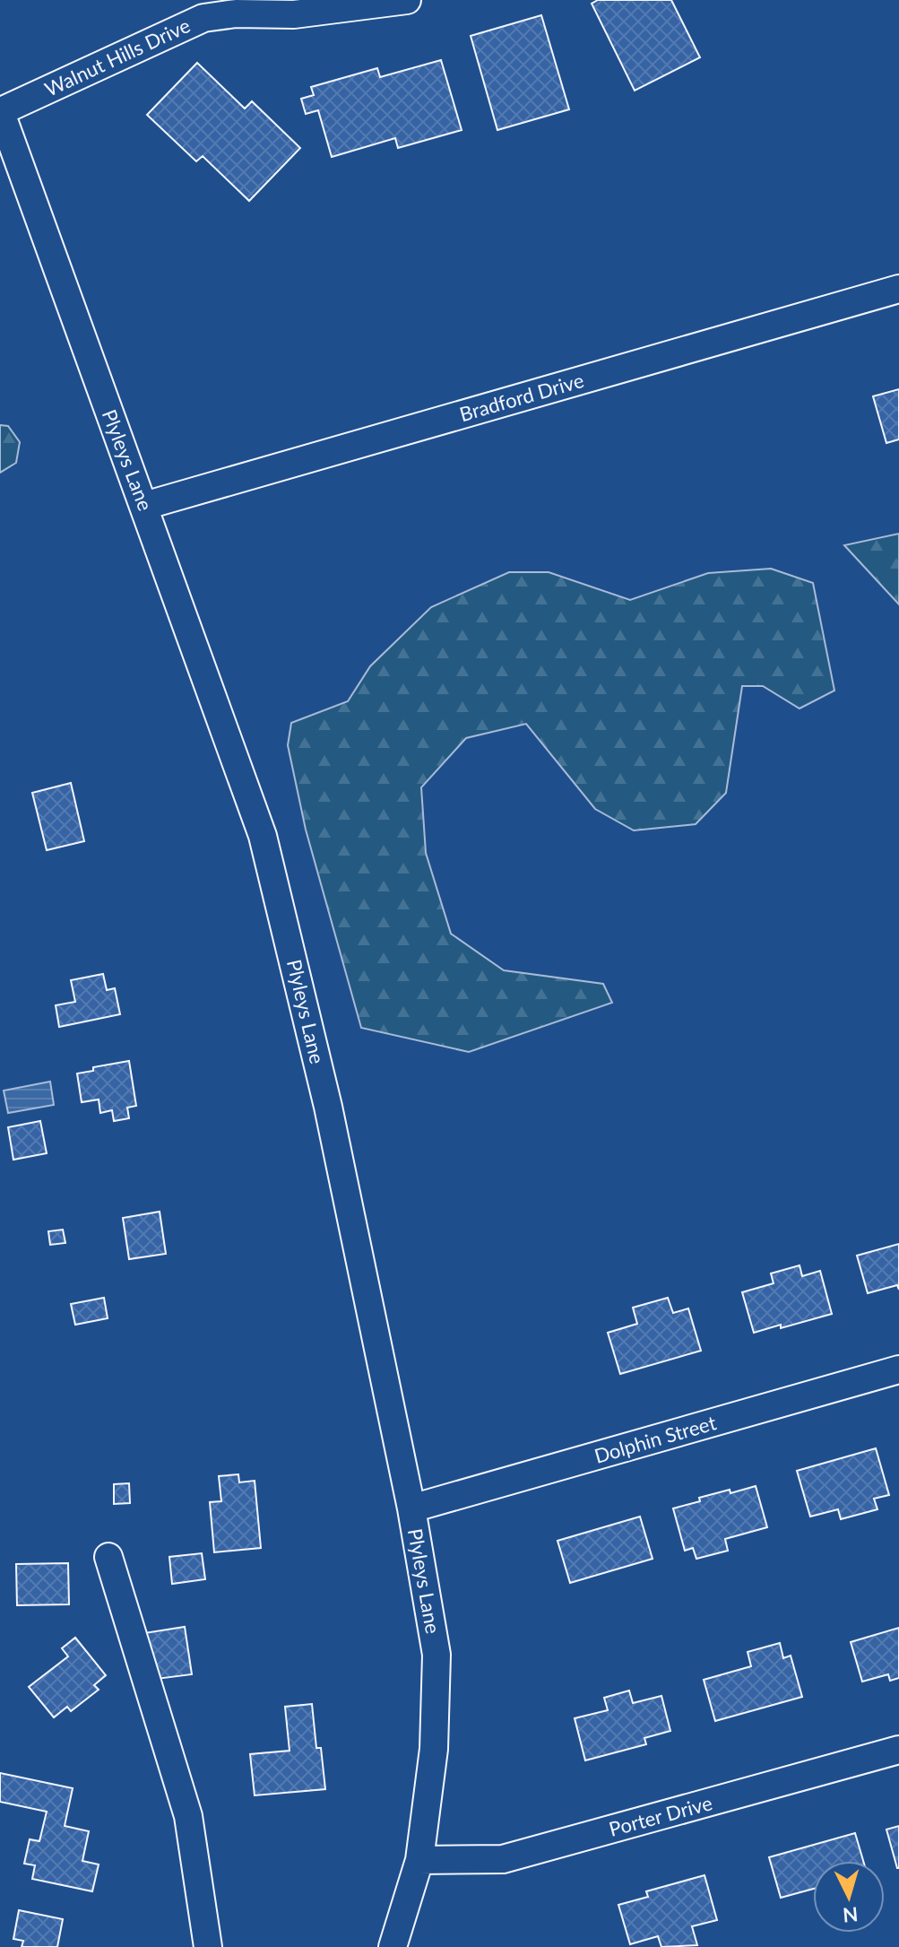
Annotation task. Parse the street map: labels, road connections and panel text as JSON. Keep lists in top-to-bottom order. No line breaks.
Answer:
{"streets":{"street":["Walnut Hills Drive","Bradford Drive","Plyleys Lane","Dolphin Street","Porter Drive"]},"crossings":[["Walnut Hills Drive","Plyleys Lane"],["Bradford Drive","Plyleys Lane"],["Plyleys Lane","Dolphin Street"],["Plyleys Lane","Porter Drive"]],"north":"bottom"}
